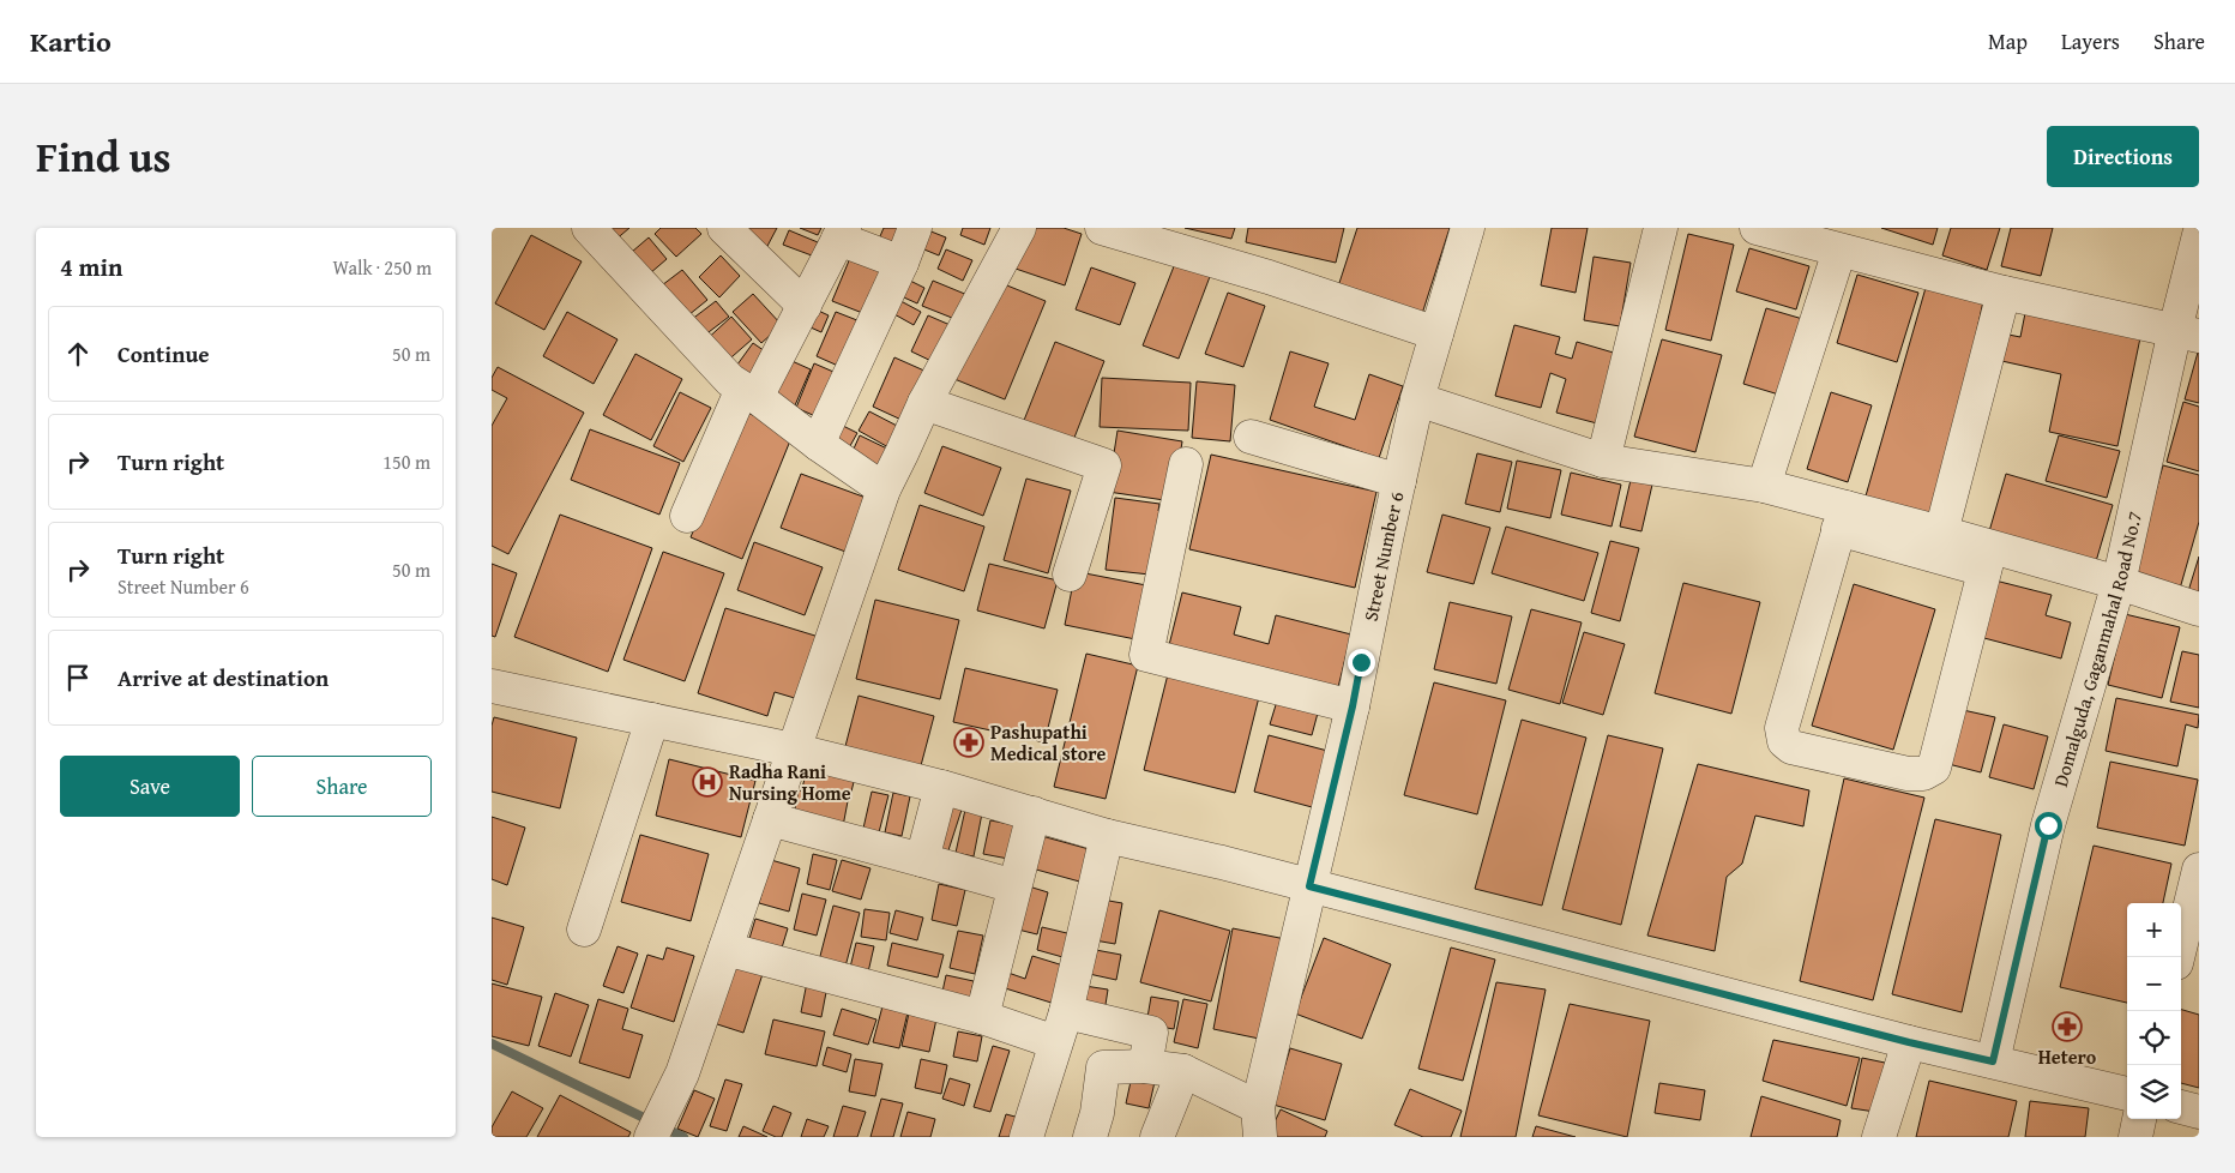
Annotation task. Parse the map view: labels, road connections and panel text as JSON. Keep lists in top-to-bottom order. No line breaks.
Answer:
{"streets":{"street":["Street Number 6","Domalguda, Gaganmahal Road No.7"]},"places":{"pharmacy":["Pashupathi Medical store","Hetero"],"hospital":["Radha Rani Nursing Home"]},"page":{"header":"Kartio","nav":["Map","Layers","Share"],"title":"Find us","buttons":["Directions",["Save","Share"]],"heading":["4 min","Walk · 250 m"],"list":[["Continue","50 m"],["Turn right","150 m"],["Turn right","Street Number 6","50 m"],"Arrive at destination"],"map_buttons":["+","−"]}}
